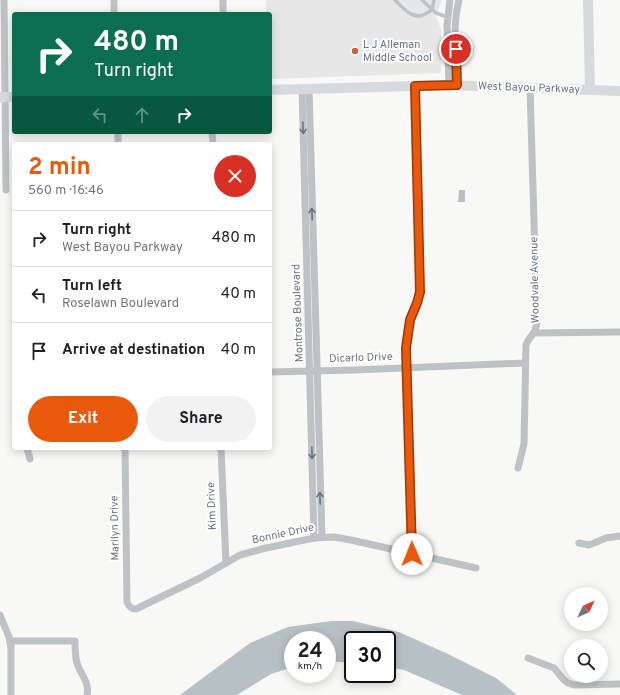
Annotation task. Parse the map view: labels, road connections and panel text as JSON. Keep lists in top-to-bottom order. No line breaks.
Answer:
{"streets":{"street":["West Bayou Parkway","Woodvale Avenue","Montrose Boulevard","Dicarlo Drive","Kim Drive","Marilyn Drive","Bonnie Drive"]},"crossings":[["West Bayou Parkway","Woodvale Avenue"],["West Bayou Parkway","Montrose Boulevard"],["Woodvale Avenue","Dicarlo Drive"],["Montrose Boulevard","Dicarlo Drive"],["Montrose Boulevard","Bonnie Drive"],["Kim Drive","Bonnie Drive"],["Marilyn Drive","Bonnie Drive"]],"places":["L J Alleman Middle School"],"north":"top right","page":{"turn":["480 m","Turn right"],"heading":["2 min","560 m · 16:46"],"list":[{"name":"Turn right","note":"West Bayou Parkway","value":"480 m"},{"name":"Turn left","note":"Roselawn Boulevard","value":"40 m"},{"name":"Arrive at destination","value":"40 m"}],"buttons":["Exit","Share"],"speed":"24 km/h","limit":"30"}}
